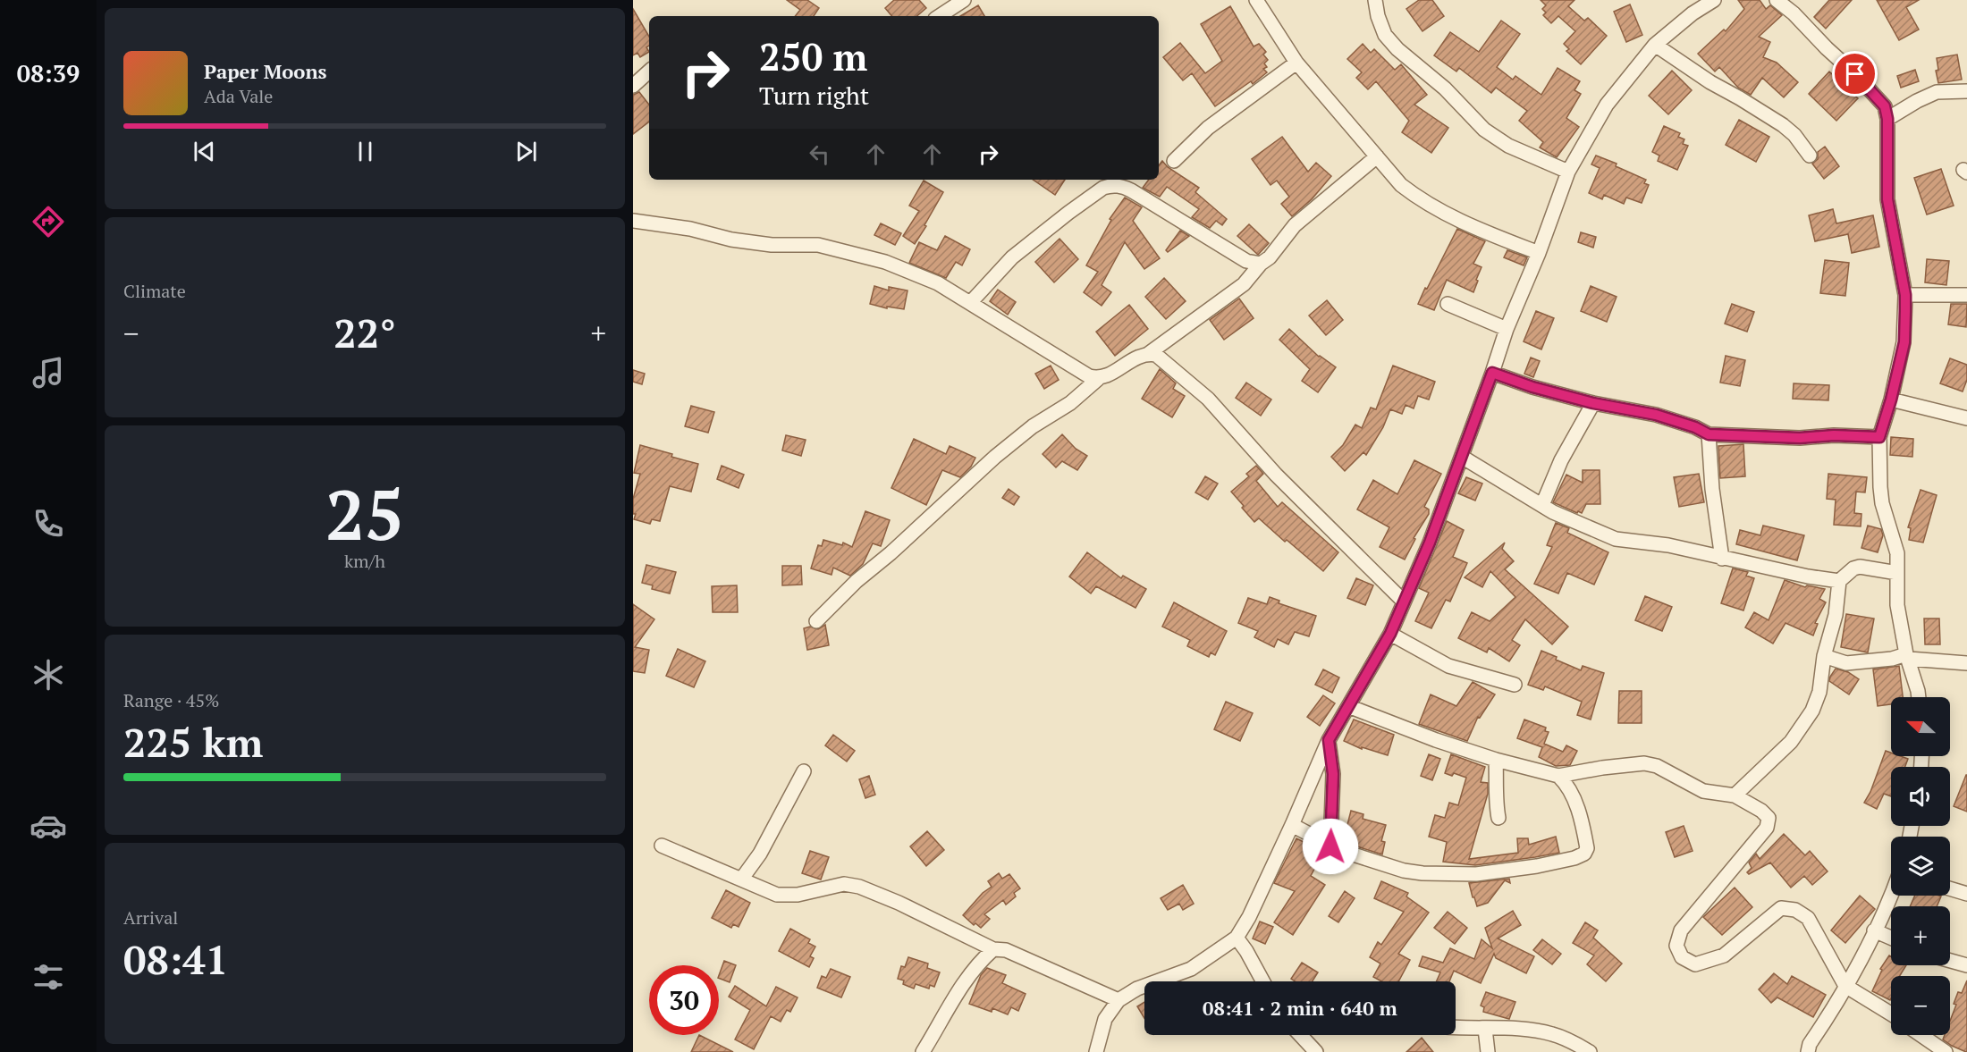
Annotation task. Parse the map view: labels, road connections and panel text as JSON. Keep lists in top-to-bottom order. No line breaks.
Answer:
{"north":"left","page":{"tabs":"08:39","turn":["250 m","Turn right"],"song":["Paper Moons","Ada Vale"],"tile":["Climate",["25","km/h"],["Range · 45%","225 km"],["Arrival","08:41"]],"heat":["−","22°","+"],"map_buttons":["+","−"],"limit":"30","trip":"08:41 · 2 min · 640 m"}}
